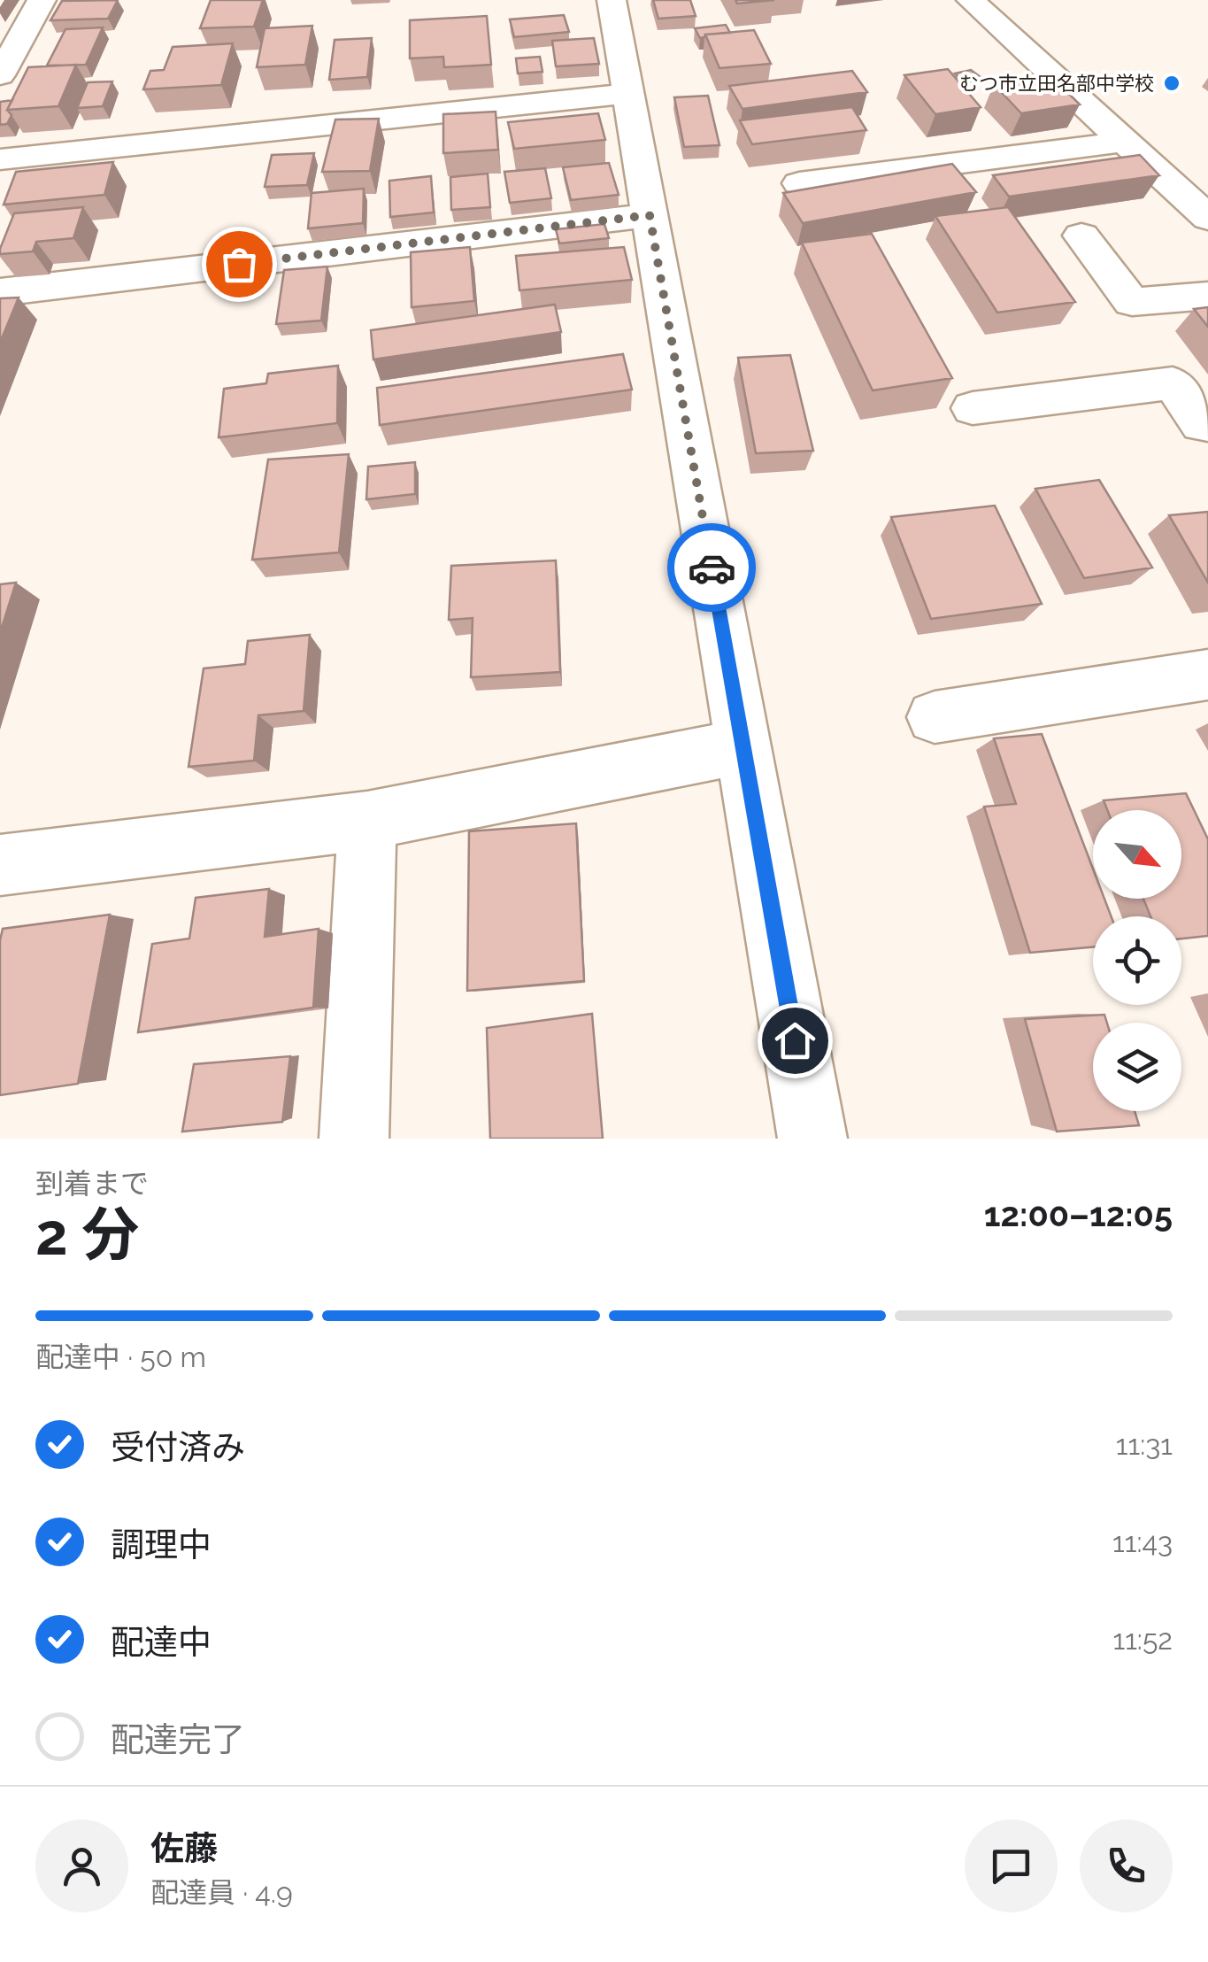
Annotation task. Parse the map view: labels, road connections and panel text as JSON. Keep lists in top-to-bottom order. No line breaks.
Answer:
{"places":["むつ市立田名部中学校"],"north":"bottom right","page":{"heading":["2 分","到着まで","12:00–12:05"],"panel":["佐藤","配達員 · 4.9"],"bar":"配達中 · 50 m","list":[["受付済み","11:31"],["調理中","11:43"],["配達中","11:52"],"配達完了"]}}
